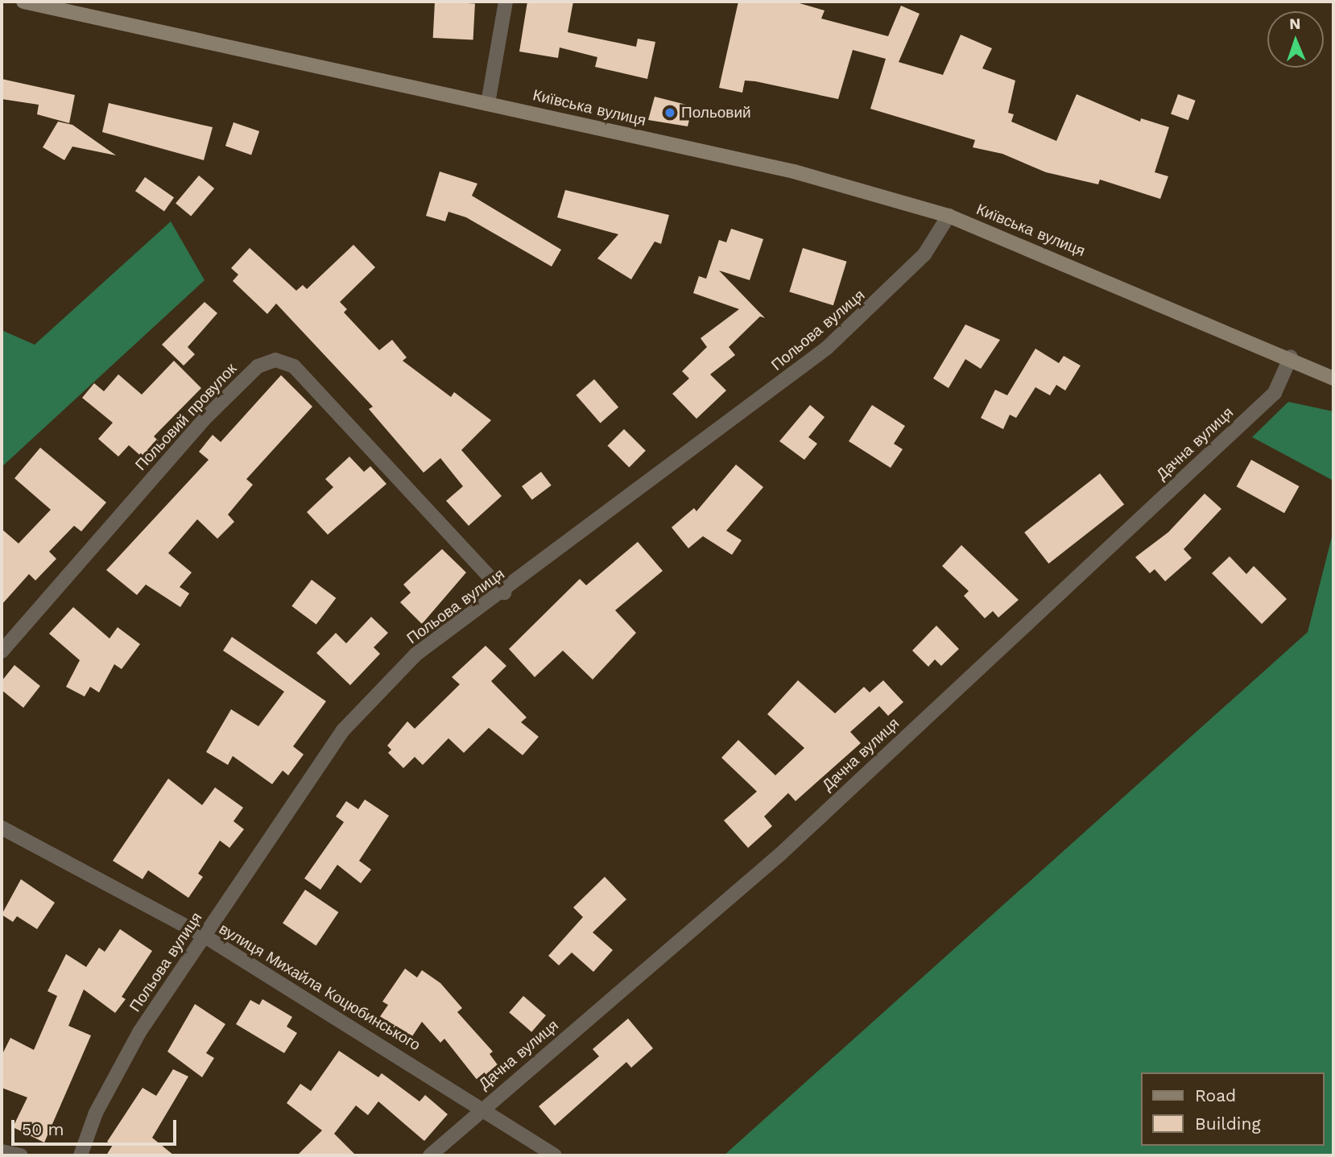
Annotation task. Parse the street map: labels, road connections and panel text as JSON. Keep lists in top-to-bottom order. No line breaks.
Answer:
{"streets":{"street":["Київська вулиця","Польова вулиця","Польовий провулок","Дачна вулиця","вулиця Михайла Коцюбинського"]},"crossings":[["Київська вулиця","Польова вулиця"],["Київська вулиця","Дачна вулиця"],["Польова вулиця","Польовий провулок"],["Польова вулиця","вулиця Михайла Коцюбинського"],["Дачна вулиця","вулиця Михайла Коцюбинського"]],"places":["Польовий"],"legend":["Road","Building"],"scale_bar":"50 m","north":"top"}
